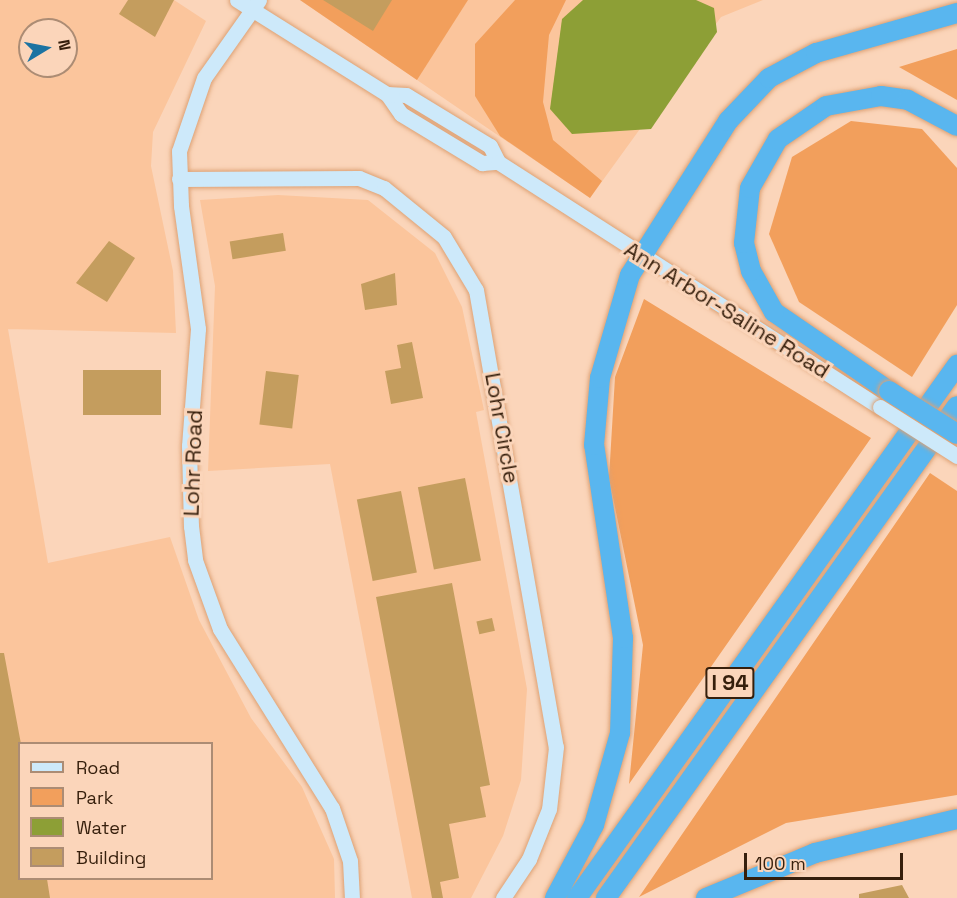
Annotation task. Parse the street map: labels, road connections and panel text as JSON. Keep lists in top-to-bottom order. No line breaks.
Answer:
{"streets":{"highway":["I 94"],"street":["Ann Arbor-Saline Road","Lohr Circle","Lohr Road"]},"crossings":[["Ann Arbor-Saline Road","Lohr Road"],["Lohr Circle","Lohr Road"]],"legend":["Road","Park","Water","Building"],"scale_bar":"100 m","north":"right"}
